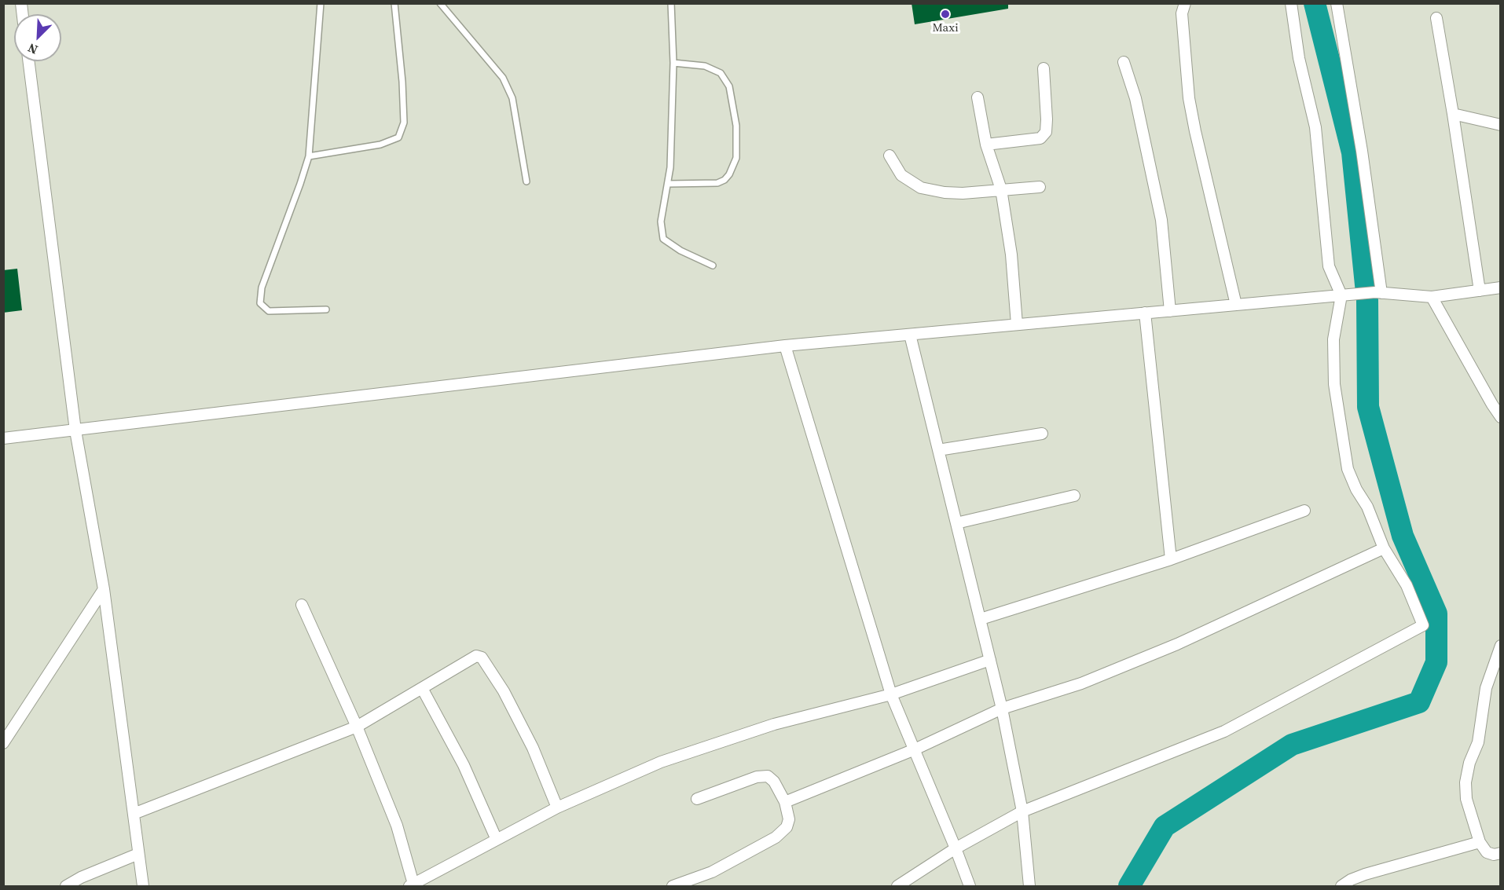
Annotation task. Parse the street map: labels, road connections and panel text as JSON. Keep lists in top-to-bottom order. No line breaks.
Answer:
{"places":["Maxi"],"north":"bottom left"}
